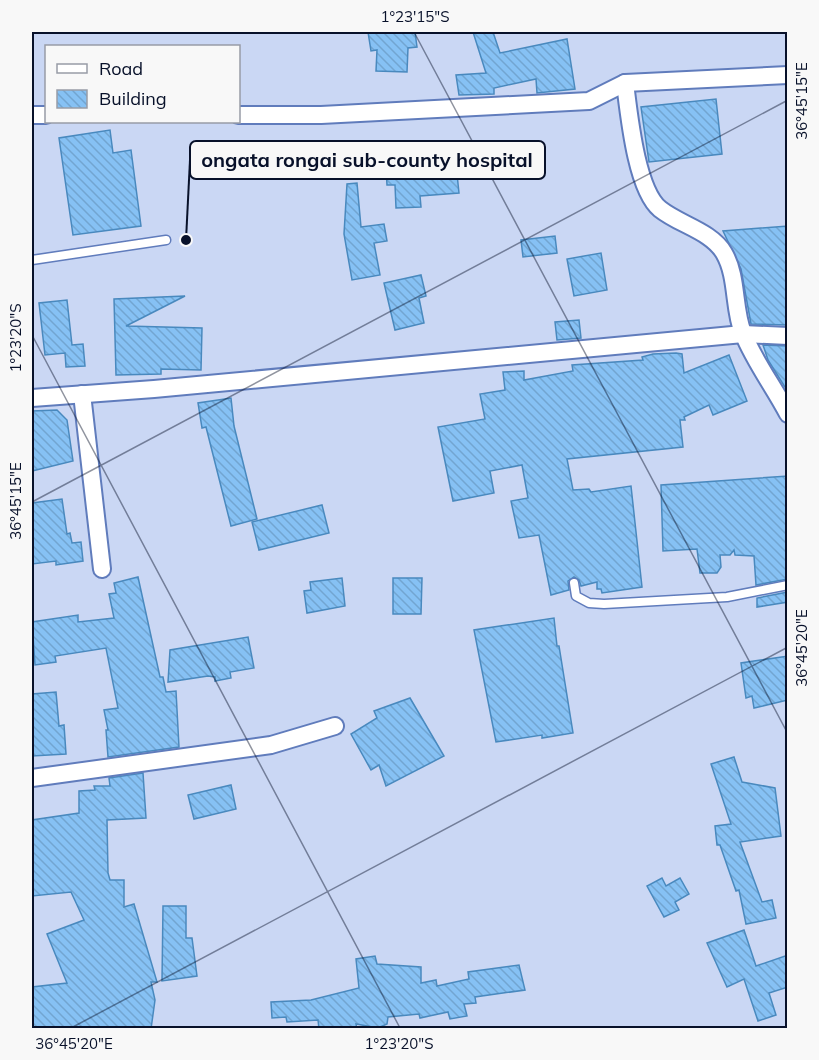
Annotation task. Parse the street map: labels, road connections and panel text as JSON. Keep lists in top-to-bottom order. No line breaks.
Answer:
{"places":["ongata rongai sub-county hospital"],"legend":["Road","Building"],"coordinates":["1°23'15\"S","36°45'15\"E","1°23'20\"S","36°45'20\"E"]}
